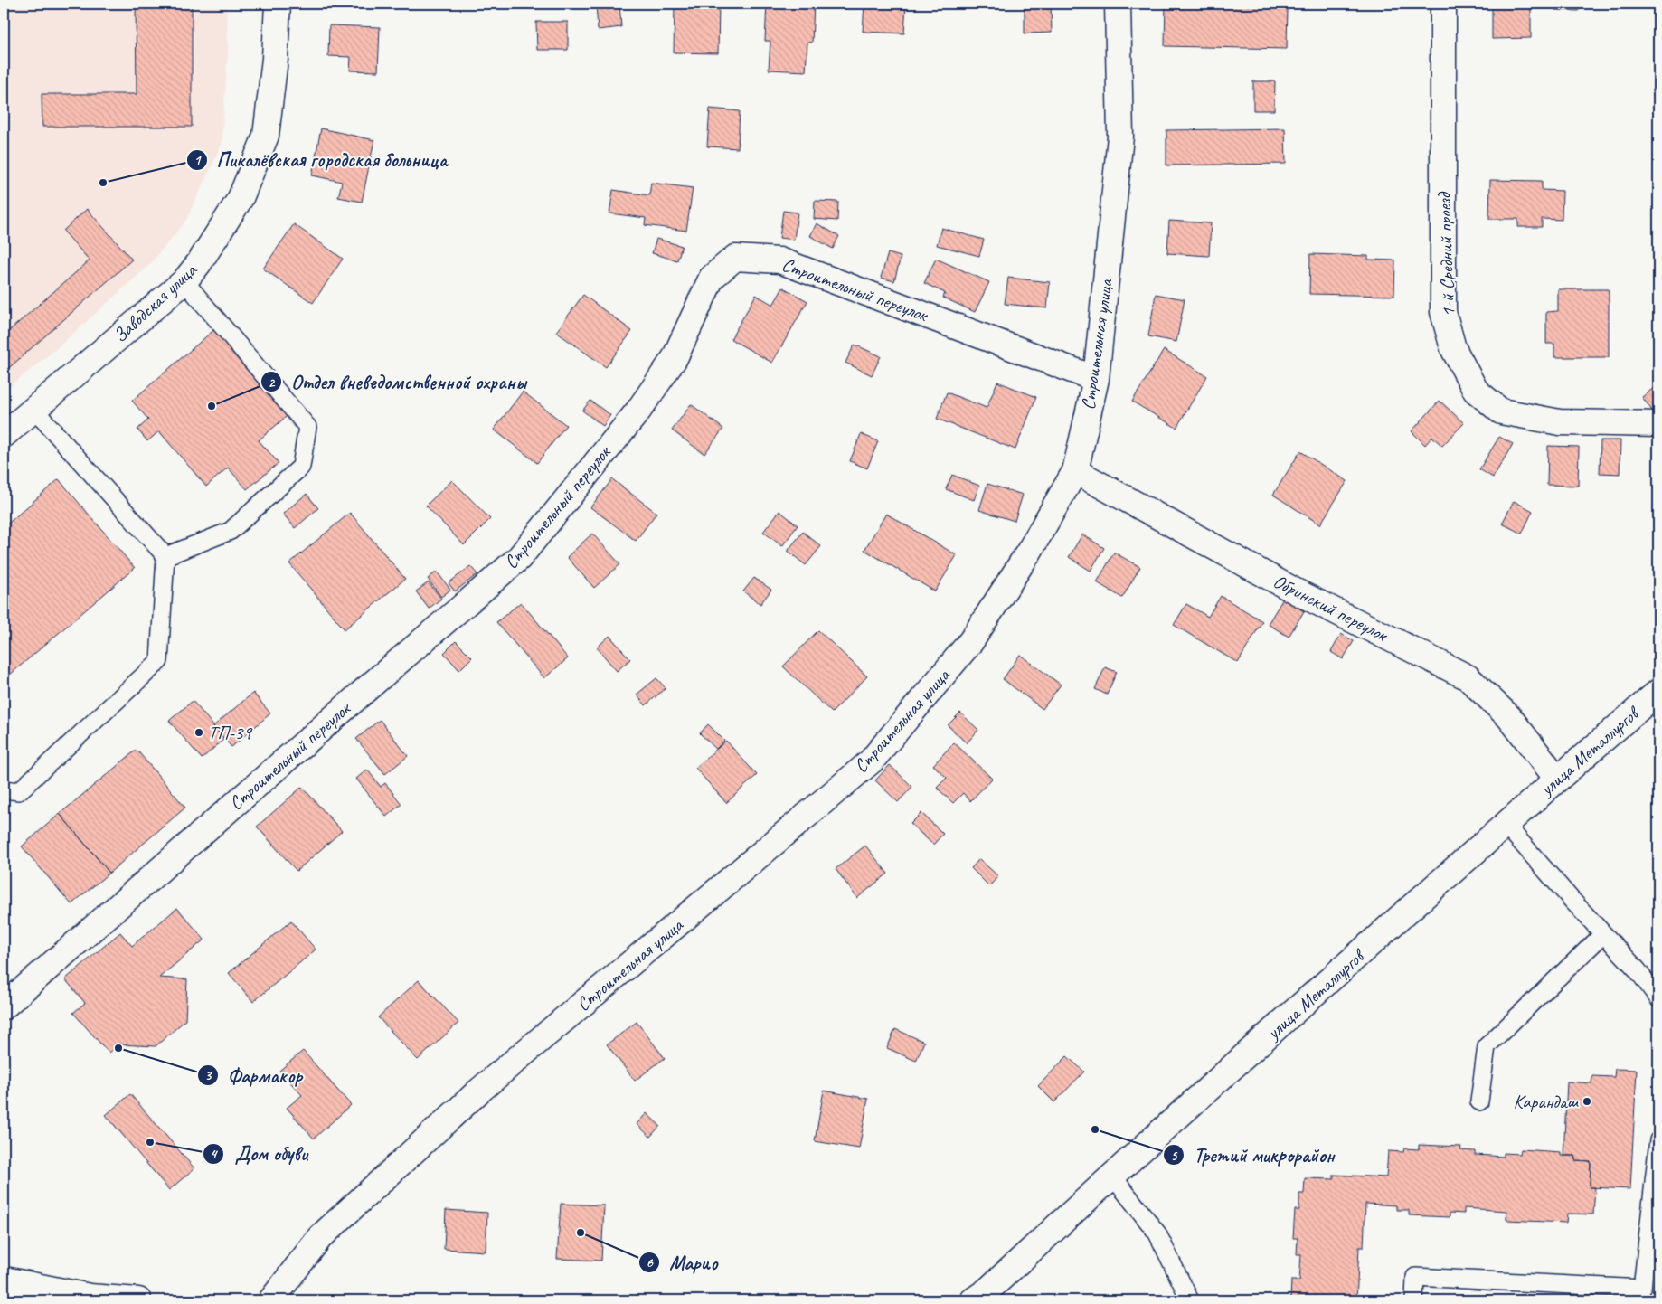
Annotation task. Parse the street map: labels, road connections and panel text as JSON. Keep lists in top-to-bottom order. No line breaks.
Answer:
{"streets":{"street":["1-й Средний проезд","Строительный переулок","Заводская улица","Строительная улица","Обринский переулок","улица Металлургов"]},"crossings":[["Строительный переулок","Строительная улица"],["Строительная улица","Обринский переулок"],["Обринский переулок","улица Металлургов"]],"places":["Пикалёвская городская больница","Отдел вневедомственной охраны","ТП-39","Фармакор","Карандаш","Третий микрорайон","Дом обуви","Марио"]}
